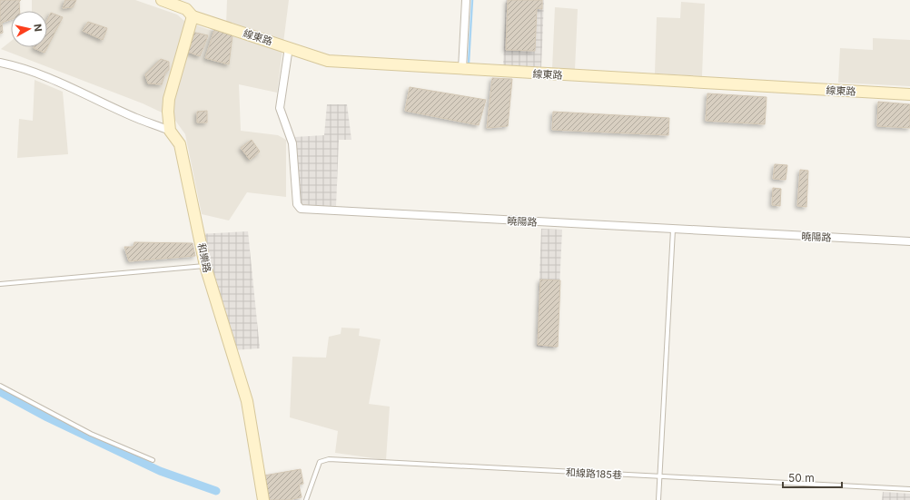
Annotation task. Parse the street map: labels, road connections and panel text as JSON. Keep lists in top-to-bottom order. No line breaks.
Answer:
{"streets":{"street":["線東路","曉陽路","和樂路"],"lane":["和線路185巷"]},"crossings":[["線東路","曉陽路"],["線東路","和樂路"]],"scale_bar":"50 m","north":"right"}
